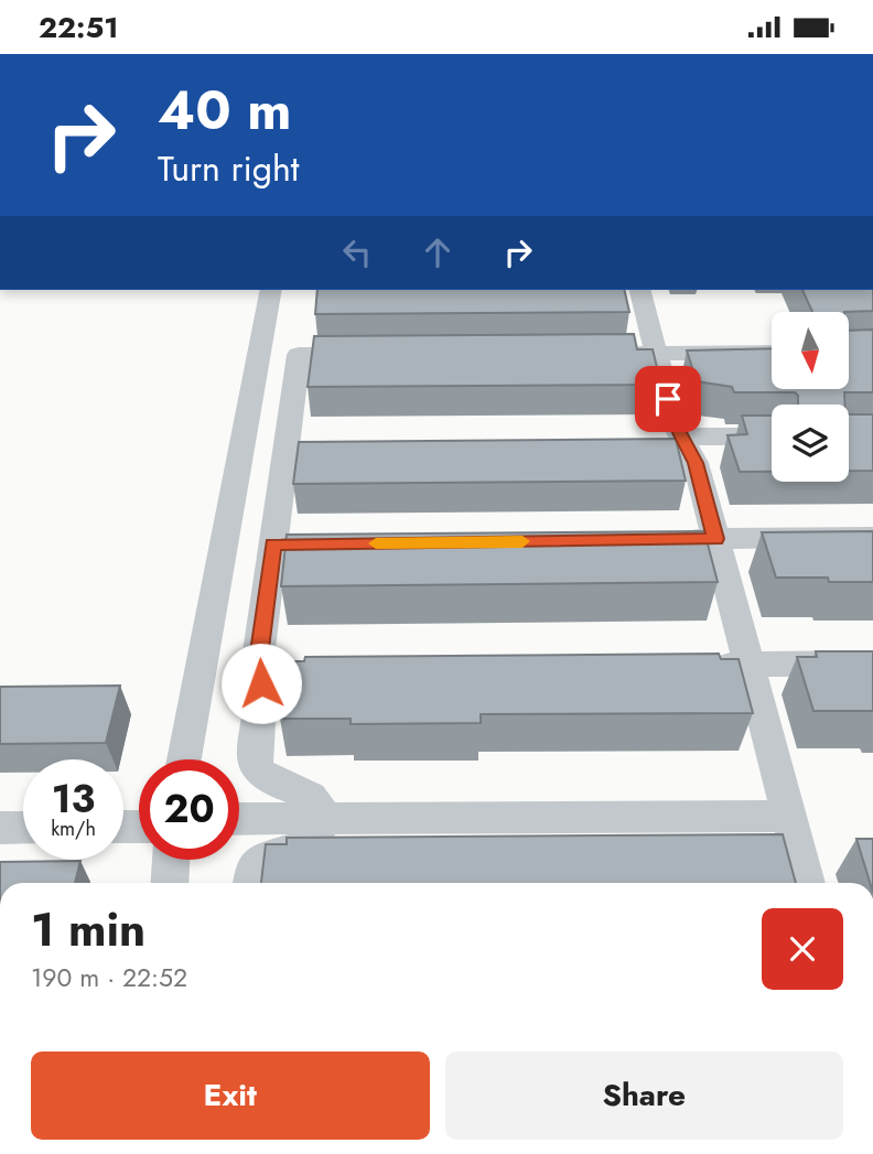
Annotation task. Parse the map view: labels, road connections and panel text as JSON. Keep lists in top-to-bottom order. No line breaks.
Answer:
{"north":"bottom","page":{"status":"22:51","turn":["40 m","Turn right"],"speed":"13 km/h","limit":"20","heading":["1 min","190 m · 22:52"],"buttons":["Exit","Share"]}}
